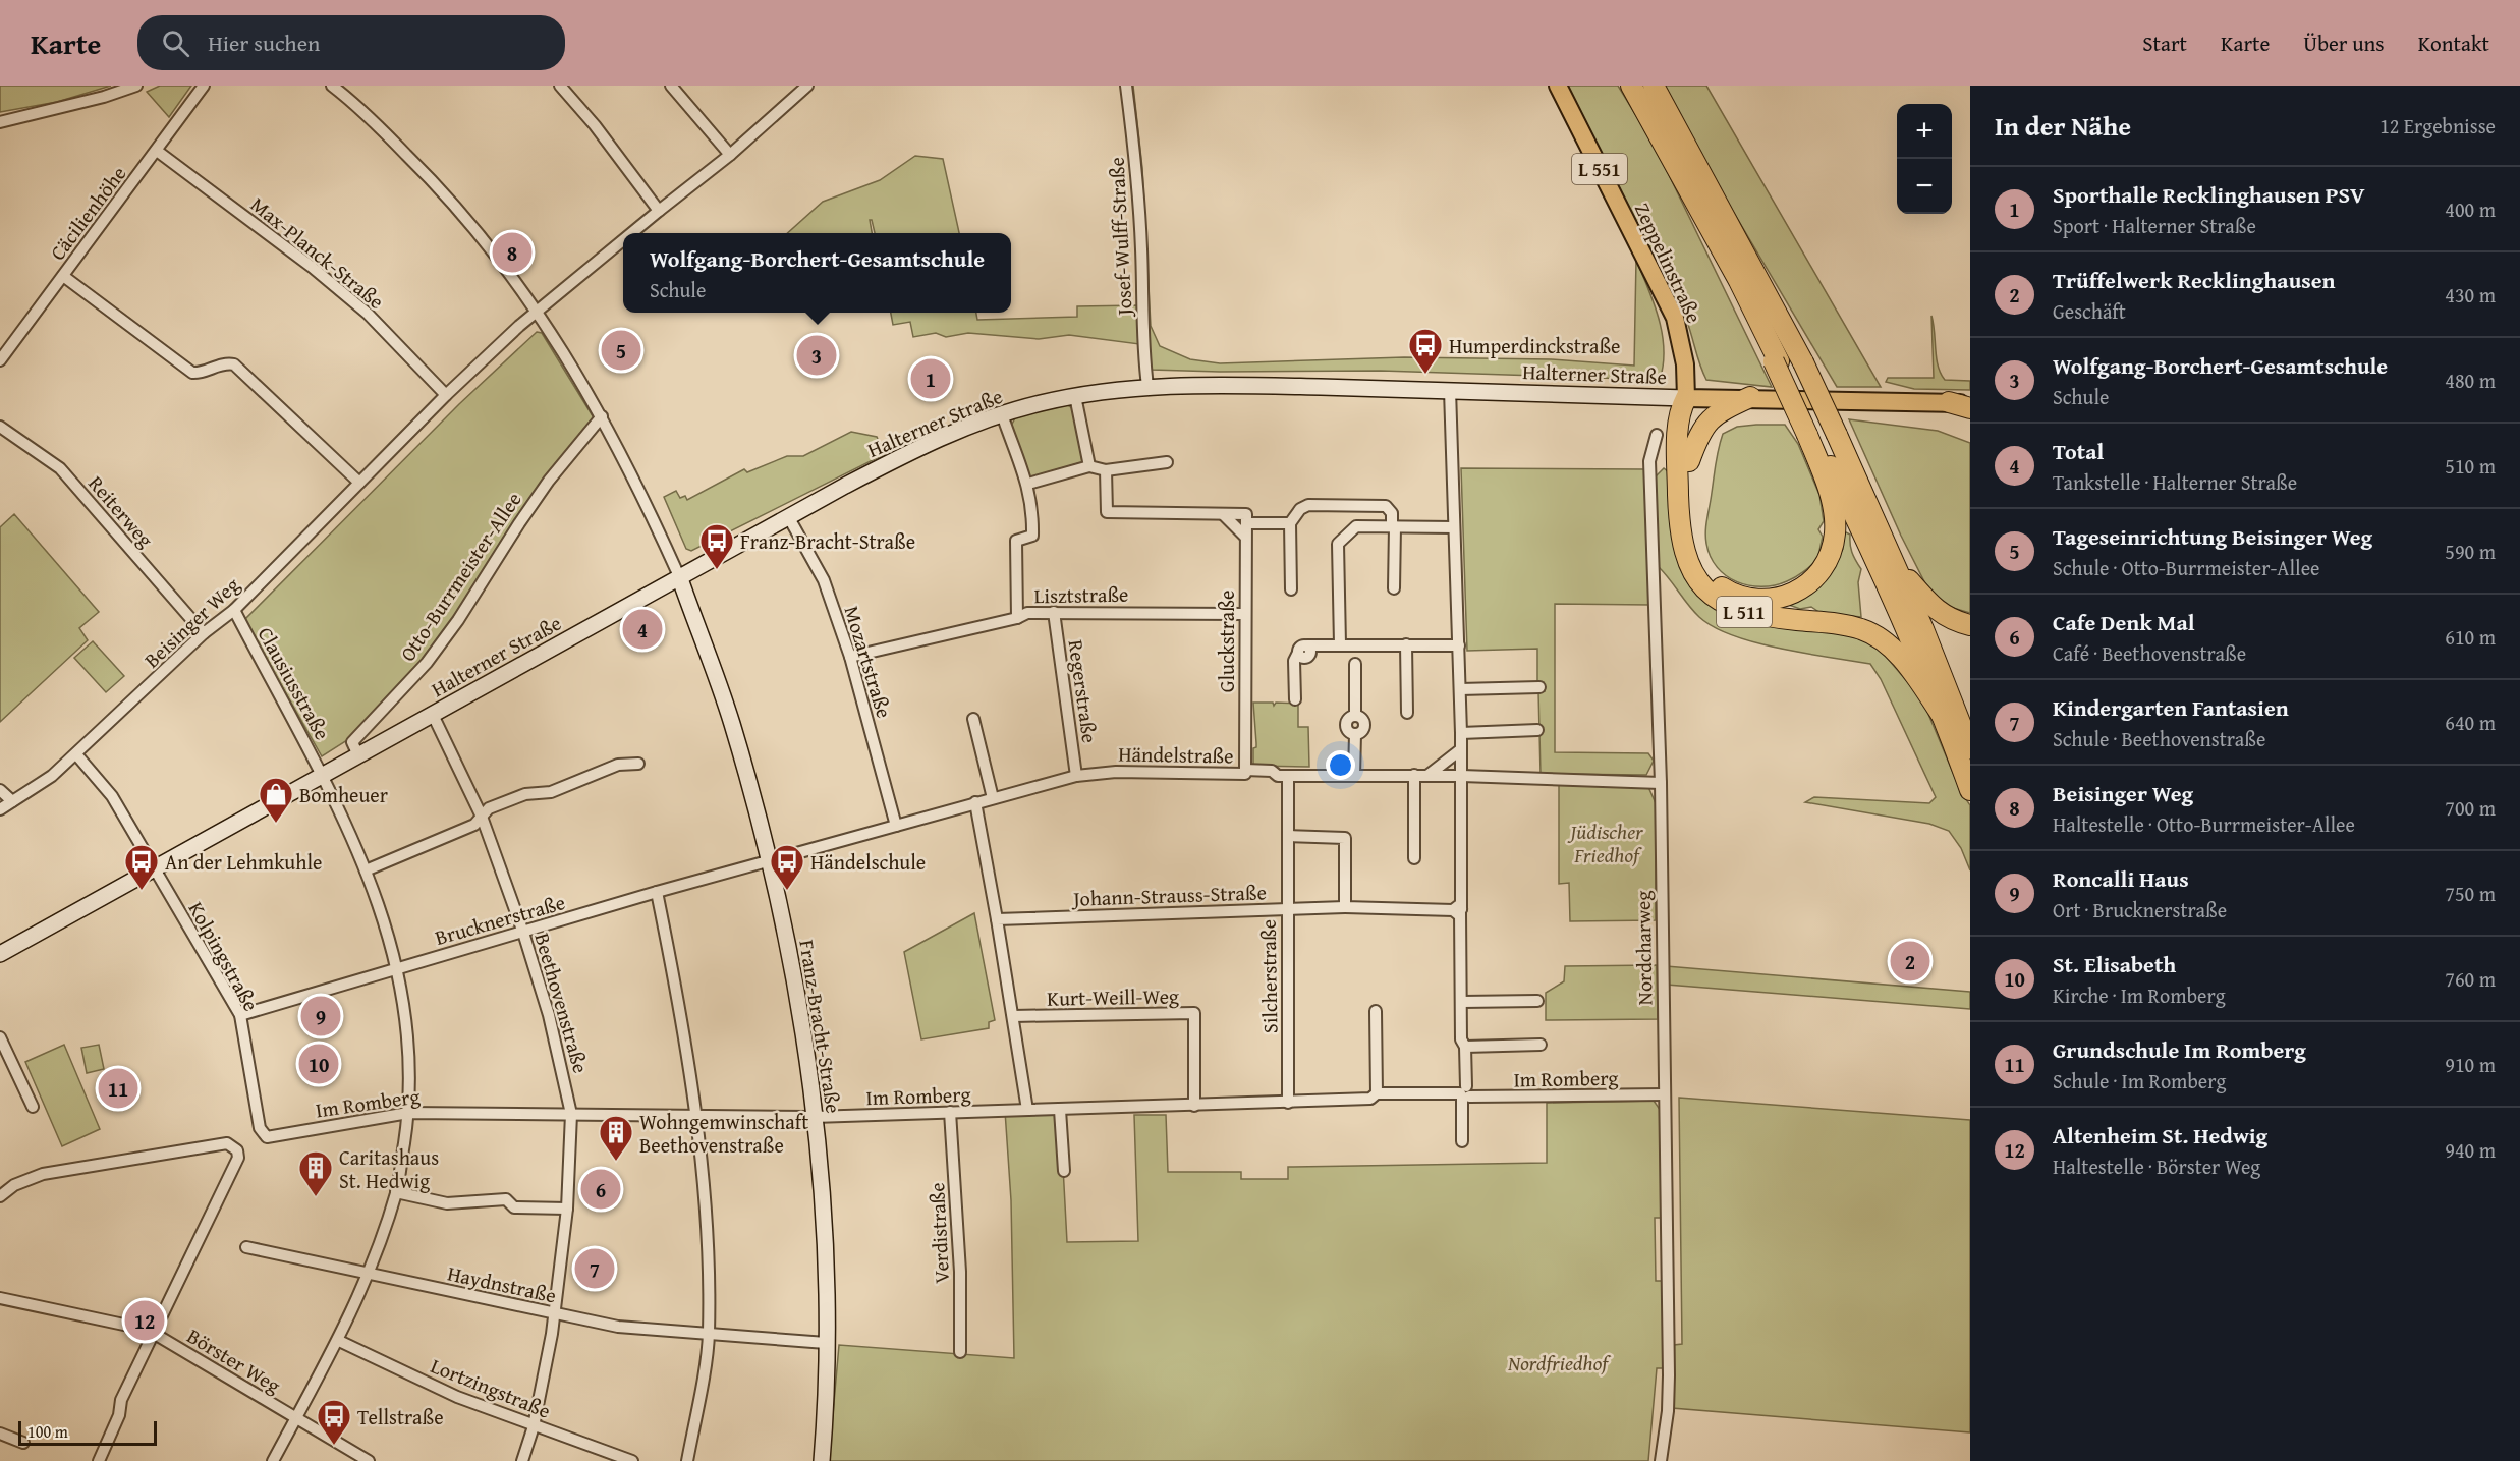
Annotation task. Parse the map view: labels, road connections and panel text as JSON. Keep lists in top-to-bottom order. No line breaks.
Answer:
{"streets":{"highway":["L 511"],"main road":["L 551","Zeppelinstraße","Halterner Straße","Franz-Bracht-Straße"],"street":["Cäcilienhöhe","Josef-Wulff-Straße","Max-Planck-Straße","Reiterweg","Otto-Burrmeister-Allee","Lisztstraße","Beisinger Weg","Gluckstraße","Mozartstraße","Clausiusstraße","Regerstraße","Händelstraße","Johann-Strauss-Straße","Brucknerstraße","Nordcharweg","Kolpingstraße","Silcherstraße","Kurt-Weill-Weg","Beethovenstraße","Im Romberg","Verdistraße","Haydnstraße","Börster Weg","Lortzingstraße"]},"crossings":[["Cäcilienhöhe","Max-Planck-Straße"],["Josef-Wulff-Straße","Halterner Straße"],["Max-Planck-Straße","Beisinger Weg"],["Zeppelinstraße","Halterner Straße"],["Zeppelinstraße","L 511"],["Halterner Straße","Otto-Burrmeister-Allee"],["Halterner Straße","L 511"],["Halterner Straße","Mozartstraße"],["Halterner Straße","Clausiusstraße"],["Halterner Straße","Kolpingstraße"],["Halterner Straße","Beethovenstraße"],["Halterner Straße","Franz-Bracht-Straße"],["Reiterweg","Beisinger Weg"],["Lisztstraße","Gluckstraße"],["Lisztstraße","Mozartstraße"],["Lisztstraße","Regerstraße"],["Beisinger Weg","Clausiusstraße"],["Gluckstraße","Händelstraße"],["Mozartstraße","Händelstraße"],["Clausiusstraße","Brucknerstraße"],["Clausiusstraße","Im Romberg"],["Regerstraße","Händelstraße"],["Händelstraße","Brucknerstraße"],["Händelstraße","Nordcharweg"],["Händelstraße","Silcherstraße"],["Händelstraße","Franz-Bracht-Straße"],["Johann-Strauss-Straße","Silcherstraße"],["Brucknerstraße","Kolpingstraße"],["Brucknerstraße","Beethovenstraße"],["Brucknerstraße","Franz-Bracht-Straße"],["Nordcharweg","Im Romberg"],["Kolpingstraße","Im Romberg"],["Silcherstraße","Im Romberg"],["Kurt-Weill-Weg","Im Romberg"],["Beethovenstraße","Im Romberg"],["Beethovenstraße","Haydnstraße"],["Beethovenstraße","Lortzingstraße"],["Franz-Bracht-Straße","Im Romberg"],["Franz-Bracht-Straße","Haydnstraße"],["Im Romberg","Verdistraße"]],"parks":["Jüdischer Friedhof","Nordfriedhof"],"places":{"bus stop":["Humperdinckstraße","Franz-Bracht-Straße","An der Lehmkuhle","Händelschule","Tellstraße"],"shop":["Bomheuer"],"building":["Wohngemwinschaft Beethovenstraße","Caritashaus St. Hedwig"]},"scale_bar":"100 m","page":{"header":"Karte","search":"Hier suchen","nav":["Start","Karte","Über uns","Kontakt"],"heading":["In der Nähe","12 Ergebnisse"],"map_buttons":["+","−"],"list":[{"mark":"1","name":"Sporthalle Recklinghausen PSV","note":"Sport · Halterner Straße","value":"400 m"},{"mark":"2","name":"Trüffelwerk Recklinghausen","note":"Geschäft","value":"430 m"},{"mark":"3","name":"Wolfgang-Borchert-Gesamtschule","note":"Schule","value":"480 m"},{"mark":"4","name":"Total","note":"Tankstelle · Halterner Straße","value":"510 m"},{"mark":"5","name":"Tageseinrichtung Beisinger Weg","note":"Schule · Otto-Burrmeister-Allee","value":"590 m"},{"mark":"6","name":"Cafe Denk Mal","note":"Café · Beethovenstraße","value":"610 m"},{"mark":"7","name":"Kindergarten Fantasien","note":"Schule · Beethovenstraße","value":"640 m"},{"mark":"8","name":"Beisinger Weg","note":"Haltestelle · Otto-Burrmeister-Allee","value":"700 m"},{"mark":"9","name":"Roncalli Haus","note":"Ort · Brucknerstraße","value":"750 m"},{"mark":"10","name":"St. Elisabeth","note":"Kirche · Im Romberg","value":"760 m"},{"mark":"11","name":"Grundschule Im Romberg","note":"Schule · Im Romberg","value":"910 m"},{"mark":"12","name":"Altenheim St. Hedwig","note":"Haltestelle · Börster Weg","value":"940 m"}],"pins":["8","5","3","1","4","2","9","10","11","6","7","12"],"popup":["Wolfgang-Borchert-Gesamtschule","Schule"],"scale":"100 m"}}
